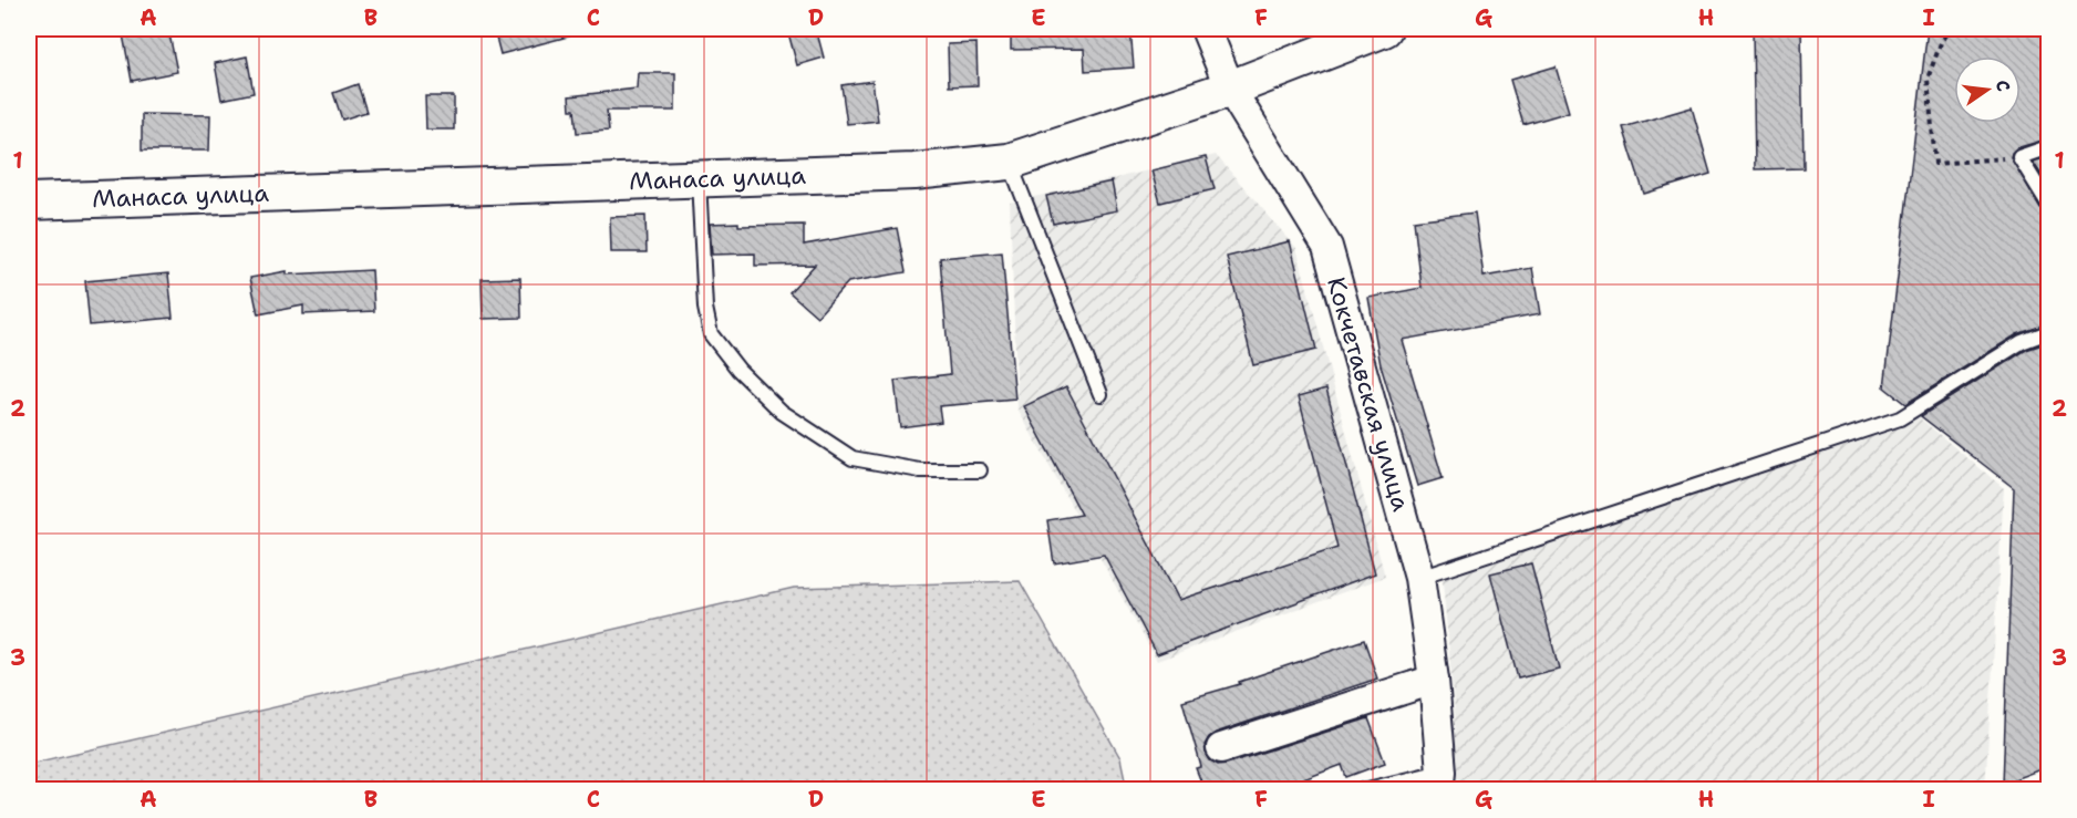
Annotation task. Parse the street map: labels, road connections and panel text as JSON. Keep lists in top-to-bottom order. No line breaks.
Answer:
{"streets":{"street":["Манаса улица","Кокчетавская улица"]},"crossings":[["Манаса улица","Кокчетавская улица"]],"north":"right","grid":{"columns":["A","B","C","D","E","F","G","H","I"],"rows":["1","2","3"]}}
